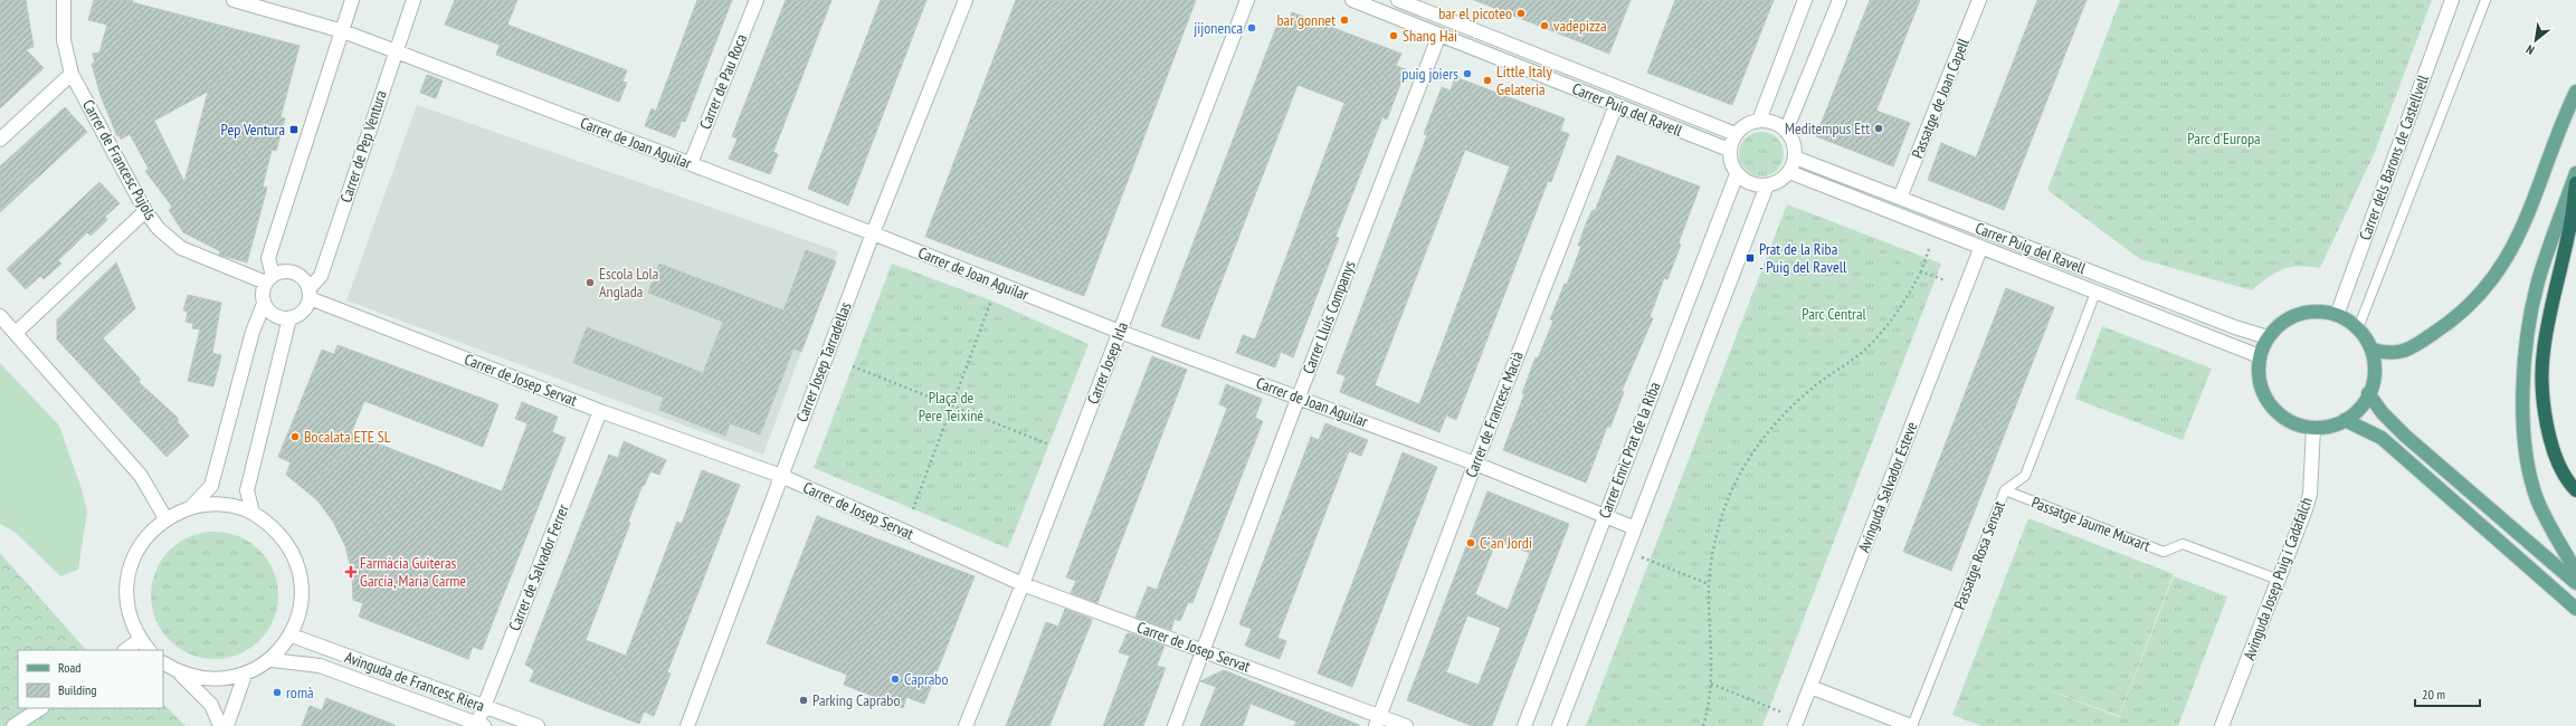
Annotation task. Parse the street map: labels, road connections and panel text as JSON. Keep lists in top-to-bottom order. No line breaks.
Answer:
{"streets":{"street":["Carrer de Pau Roca","Passatge de Joan Capell","Carrer Puig del Ravell","Carrer de Joan Aguilar","Carrer de Pep Ventura","Carrer dels Barons de Castellvell","Carrer de Francesc Pujols","Carrer Lluís Companys","Carrer Josep Tarradellas","Carrer Josep Irla","Carrer de Josep Servat","Carrer de Francesc Macià","Carrer Enric Prat de la Riba","Avinguda Salvador Esteve","Carrer de Salvador Ferrer","Avinguda Josep Puig i Cadafalch","Avinguda de Francesc Riera"],"lane":["Passatge Jaume Muxart","Passatge Rosa Sensat"]},"crossings":[["Carrer de Pau Roca","Carrer de Joan Aguilar"],["Passatge de Joan Capell","Carrer Puig del Ravell"],["Carrer Puig del Ravell","Carrer dels Barons de Castellvell"],["Carrer Puig del Ravell","Carrer Lluís Companys"],["Carrer Puig del Ravell","Carrer de Francesc Macià"],["Carrer Puig del Ravell","Carrer Enric Prat de la Riba"],["Carrer Puig del Ravell","Avinguda Salvador Esteve"],["Carrer Puig del Ravell","Passatge Rosa Sensat"],["Carrer Puig del Ravell","Avinguda Josep Puig i Cadafalch"],["Carrer de Joan Aguilar","Carrer de Pep Ventura"],["Carrer de Joan Aguilar","Carrer Lluís Companys"],["Carrer de Joan Aguilar","Carrer Josep Tarradellas"],["Carrer de Joan Aguilar","Carrer Josep Irla"],["Carrer de Joan Aguilar","Carrer de Francesc Macià"],["Carrer de Joan Aguilar","Carrer Enric Prat de la Riba"],["Carrer de Pep Ventura","Carrer de Francesc Pujols"],["Carrer de Pep Ventura","Carrer de Josep Servat"],["Carrer dels Barons de Castellvell","Avinguda Josep Puig i Cadafalch"],["Carrer de Francesc Pujols","Carrer de Josep Servat"],["Carrer Lluís Companys","Carrer de Josep Servat"],["Carrer Josep Tarradellas","Carrer de Josep Servat"],["Carrer Josep Irla","Carrer de Josep Servat"],["Carrer de Josep Servat","Carrer de Francesc Macià"],["Carrer de Josep Servat","Carrer de Salvador Ferrer"],["Passatge Jaume Muxart","Passatge Rosa Sensat"],["Passatge Jaume Muxart","Avinguda Josep Puig i Cadafalch"],["Carrer de Salvador Ferrer","Avinguda de Francesc Riera"]],"parks":["Parc d'Europa","Parc Central","Plaça de Pere Teixiné"],"places":{"other":["bar el picoteo","bar gonnet","vadepizza","jijonenca","Shang Hai","puig joiers","Little Italy Gelateria","Meditempus Ett","Escola Lola Anglada","Bocalata ETE SL","C´an Jordi","Caprabo","romà","Parking Caprabo"],"transit":["Pep Ventura","Prat de la Riba - Puig del Ravell"],"health":["Farmàcia Guiteras García, Maria Carme"]},"legend":["Road","Building"],"scale_bar":"20 m","north":"bottom left"}
